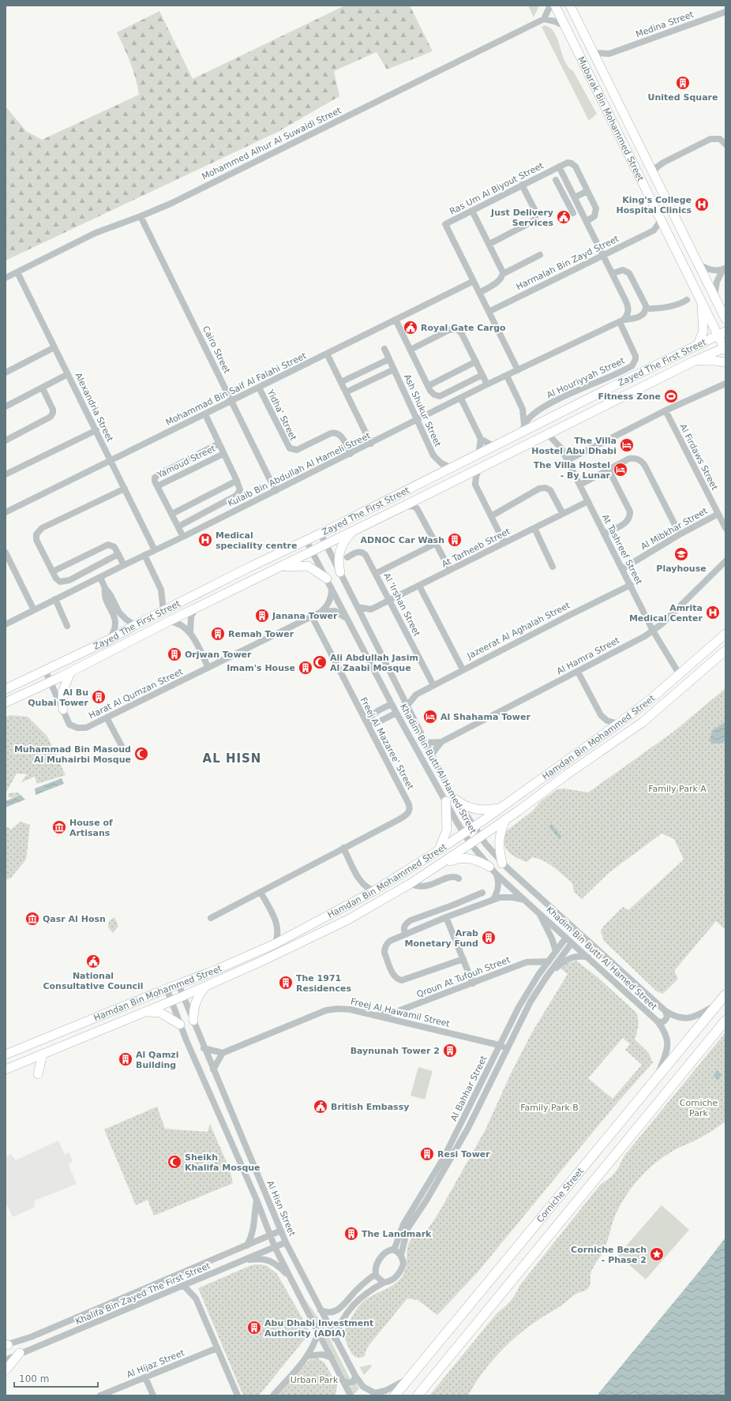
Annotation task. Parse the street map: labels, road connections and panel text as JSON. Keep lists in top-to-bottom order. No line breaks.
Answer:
{"streets":{"highway":["Corniche Street"],"main road":["Mubarak Bin Mohammed Street","Zayed The First Street","Hamdan Bin Mohammed Street"],"street":["Medina Street","Mohammed Alhur Al Suwaidi Street","Ras Um Al Biyout Street","Harmalah Bin Zayd Street","Cairo Street","Al Houriyyah Street","Mohammad Bin Saif Al Falahi Street","Alexandria Street","Ash Shukur Street","Yidha' Street","Al Firdaws Street","Yamoud Street","Kulaib Bin Abdullah Al Hameli Street","Al Mibkhar Street","At Tarheeb Street","At Tashreef Street","Al 'Irshan Street","Jazeerat Al Aghalah Street","Al Hamra Street","Harat Al Qumzan Street","Freej Al Mazaree' Street","Khadim Bin Butti Al Hamed Street","Qroun At Tufouh Street","Freej Al Hawamil Street","Al Bahhar Street","Al Hisn Street","Khalifa Bin Zayed The First Street","Al Hijaz Street"]},"crossings":[["Medina Street","Mubarak Bin Mohammed Street"],["Mubarak Bin Mohammed Street","Harmalah Bin Zayd Street"],["Mubarak Bin Mohammed Street","Zayed The First Street"],["Mohammed Alhur Al Suwaidi Street","Cairo Street"],["Mohammed Alhur Al Suwaidi Street","Alexandria Street"],["Ras Um Al Biyout Street","Harmalah Bin Zayd Street"],["Ras Um Al Biyout Street","Mohammad Bin Saif Al Falahi Street"],["Ras Um Al Biyout Street","Kulaib Bin Abdullah Al Hameli Street"],["Cairo Street","Mohammad Bin Saif Al Falahi Street"],["Cairo Street","Kulaib Bin Abdullah Al Hameli Street"],["Zayed The First Street","Al Houriyyah Street"],["Zayed The First Street","Ash Shukur Street"],["Zayed The First Street","At Tashreef Street"],["Zayed The First Street","Khadim Bin Butti Al Hamed Street"],["Al Houriyyah Street","Kulaib Bin Abdullah Al Hameli Street"],["Mohammad Bin Saif Al Falahi Street","Alexandria Street"],["Mohammad Bin Saif Al Falahi Street","Yidha' Street"],["Alexandria Street","Kulaib Bin Abdullah Al Hameli Street"],["Ash Shukur Street","Kulaib Bin Abdullah Al Hameli Street"],["Yidha' Street","Kulaib Bin Abdullah Al Hameli Street"],["Al Firdaws Street","Al Mibkhar Street"],["Al Mibkhar Street","At Tashreef Street"],["At Tarheeb Street","At Tashreef Street"],["At Tarheeb Street","Al 'Irshan Street"],["At Tashreef Street","Jazeerat Al Aghalah Street"],["At Tashreef Street","Al Hamra Street"],["At Tashreef Street","Hamdan Bin Mohammed Street"],["Al 'Irshan Street","Jazeerat Al Aghalah Street"],["Jazeerat Al Aghalah Street","Khadim Bin Butti Al Hamed Street"],["Al Hamra Street","Khadim Bin Butti Al Hamed Street"],["Harat Al Qumzan Street","Freej Al Mazaree' Street"],["Harat Al Qumzan Street","Khadim Bin Butti Al Hamed Street"],["Hamdan Bin Mohammed Street","Khadim Bin Butti Al Hamed Street"],["Hamdan Bin Mohammed Street","Al Hisn Street"],["Khadim Bin Butti Al Hamed Street","Al Bahhar Street"],["Khadim Bin Butti Al Hamed Street","Corniche Street"],["Qroun At Tufouh Street","Freej Al Hawamil Street"],["Qroun At Tufouh Street","Al Bahhar Street"],["Freej Al Hawamil Street","Al Bahhar Street"],["Corniche Street","Al Hisn Street"],["Al Hisn Street","Khalifa Bin Zayed The First Street"]],"districts":["AL HISN"],"parks":["Family Park A","Corniche Park","Family Park B","Urban Park"],"places":{"building":["United Square","ADNOC Car Wash","Janana Tower","Remah Tower","Orjwan Tower","Imam's House","Al Bu Qubai Tower","Arab Monetary Fund","The 1971 Residences","Baynunah Tower 2","Al Qamzi Building","Resi Tower","The Landmark","Abu Dhabi Investment Authority (ADIA)"],"hospital":["King's College Hospital Clinics","Medical speciality centre","Amrita Medical Center"],"public building":["Just Delivery Services","Royal Gate Cargo","National Consultative Council","British Embassy"],"sports":["Fitness Zone"],"hotel":["The Villa Hostel Abu Dhabi","The Villa Hostel - By Lunar","Al Shahama Tower"],"school or university":["Playhouse"],"mosque":["Ali Abdullah Jasim Al Zaabi Mosque","Muhammad Bin Masoud Al Muhairbi Mosque","Sheikh Khalifa Mosque"],"museum":["House of Artisans","Qasr Al Hosn"],"place":["Corniche Beach - Phase 2"]},"scale_bar":"100 m"}
